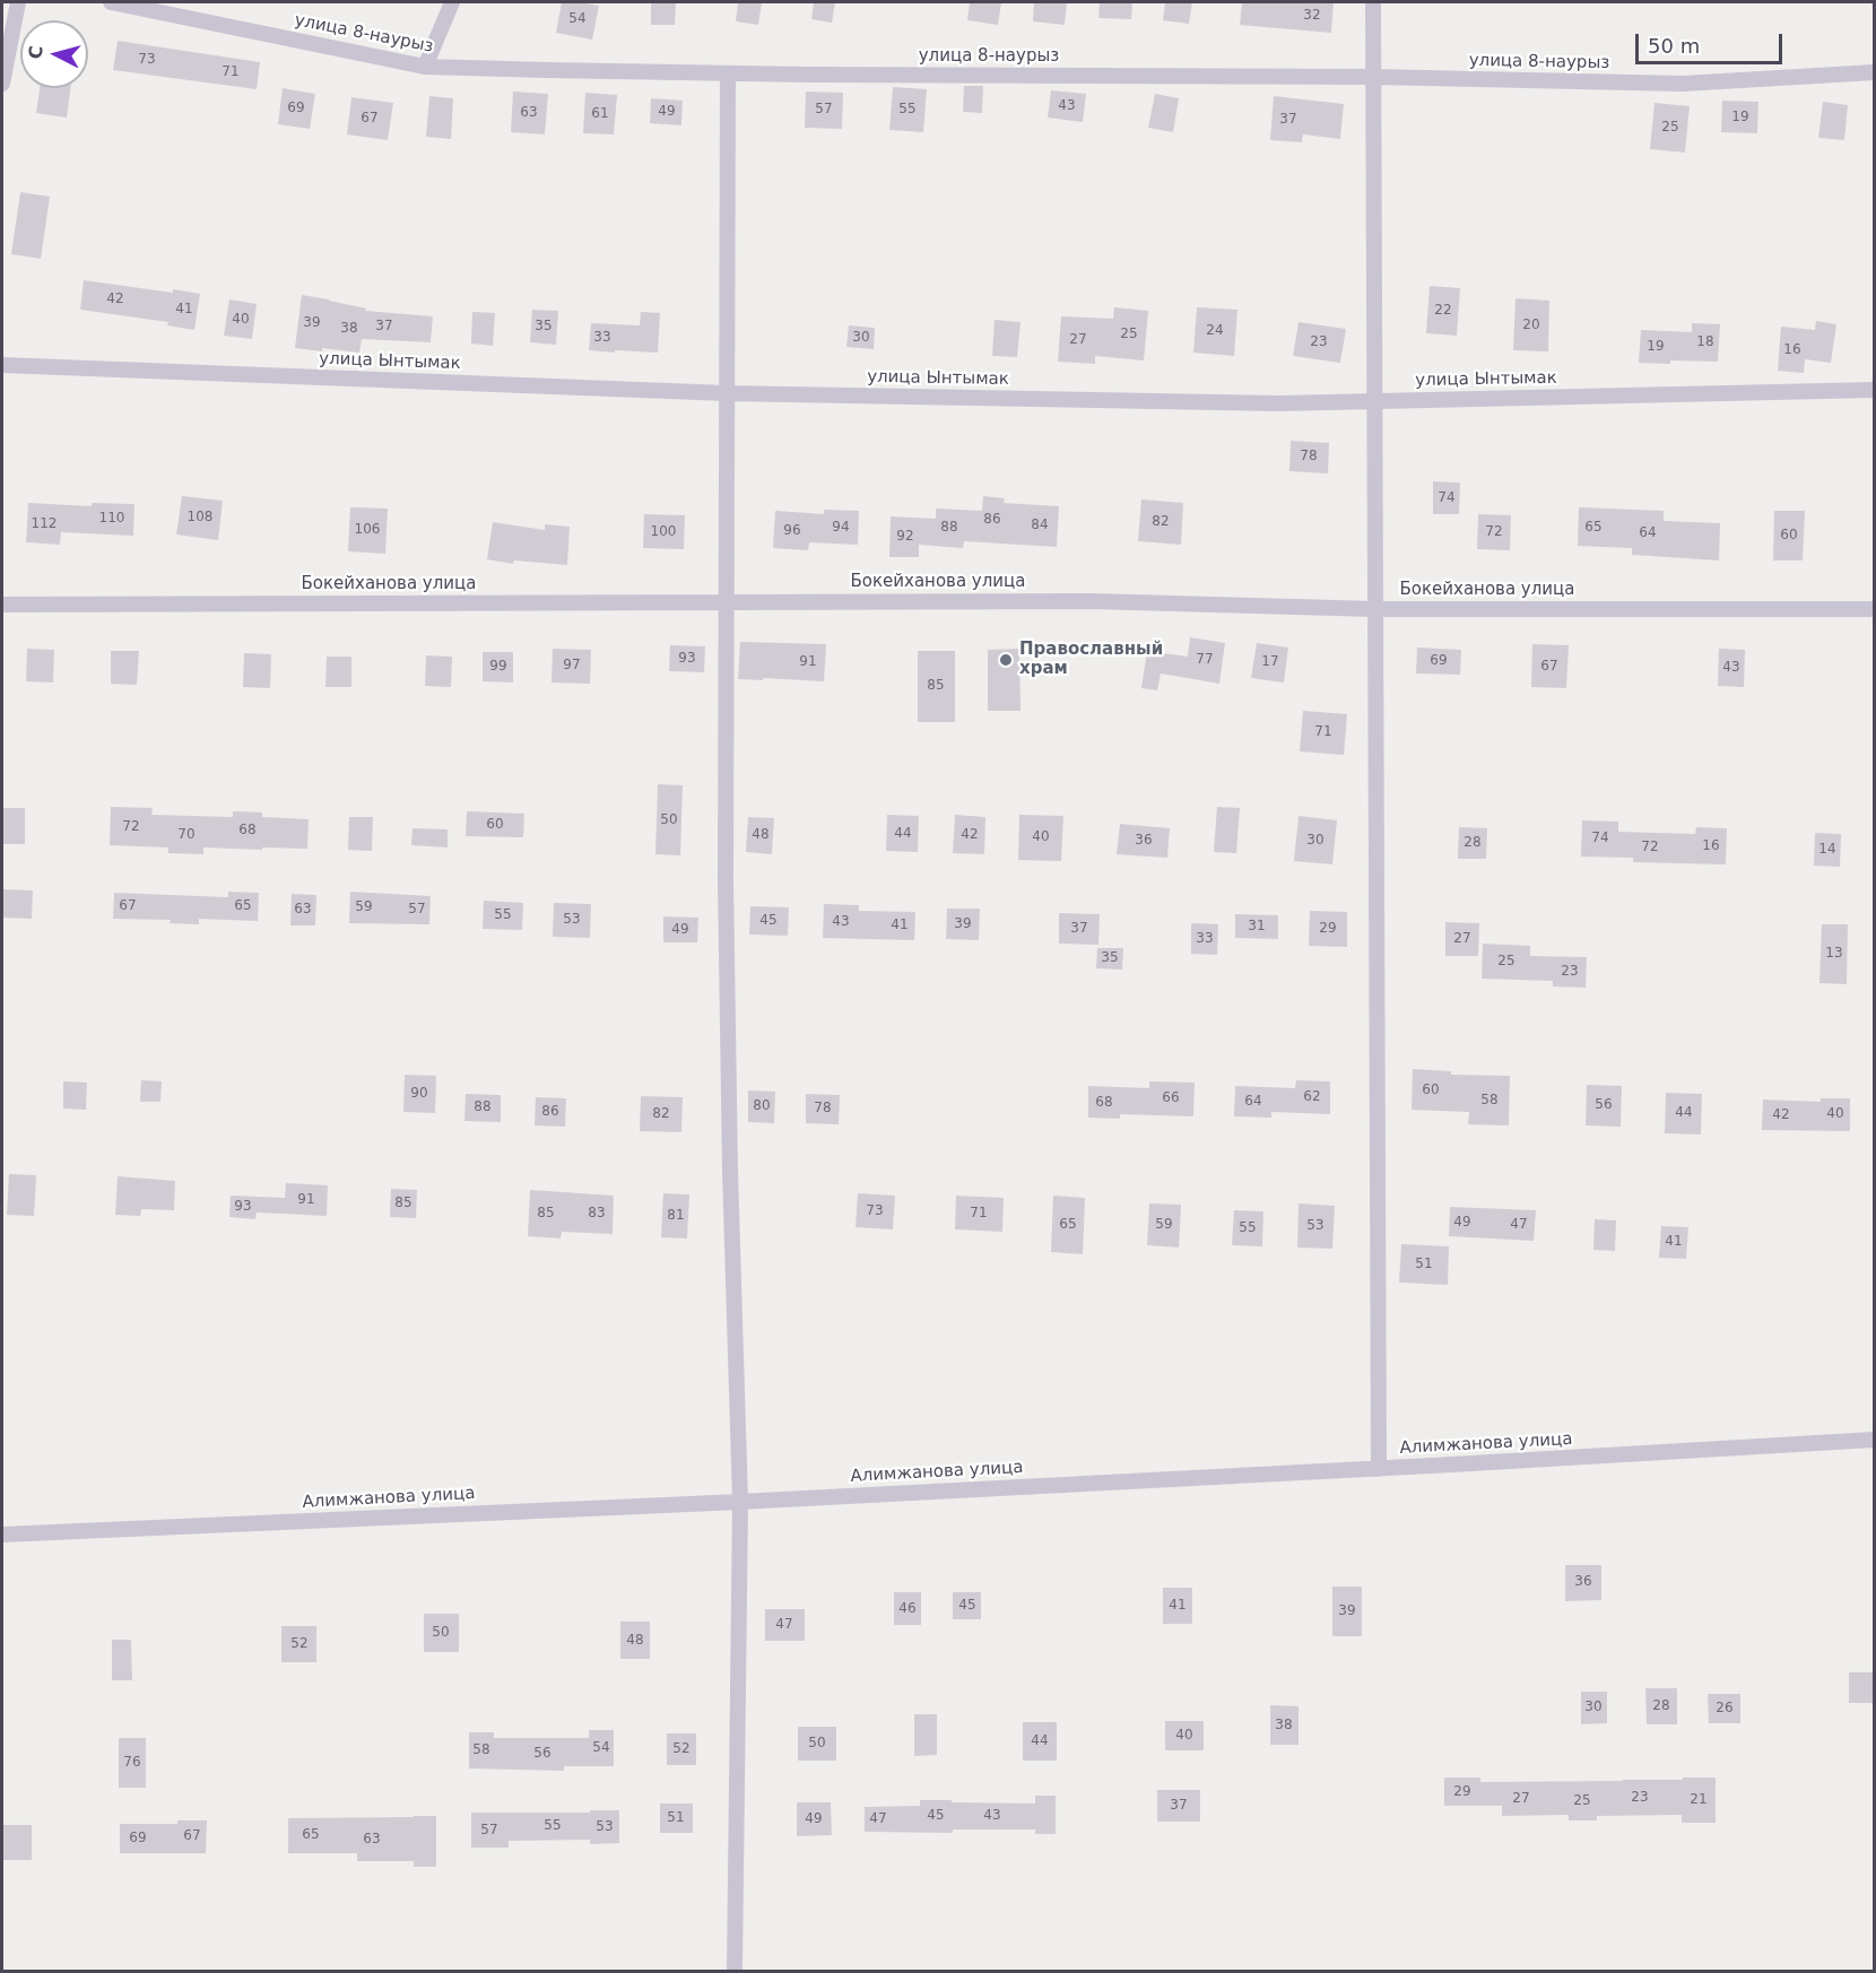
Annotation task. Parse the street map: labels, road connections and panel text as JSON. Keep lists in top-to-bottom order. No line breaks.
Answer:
{"streets":{"street":["улица 8-наурыз","улица Ынтымак","Бокейханова улица","Алимжанова улица"]},"places":["Православный храм"],"house_numbers":["32","54","73","71","43","69","57","55","49","63","61","19","67","37","25","42","41","22","40","39","20","37","35","38","24","25","33","30","27","23","18","19","16","78","74","108","110","86","82","112","84","94","88","65","106","96","100","72","64","60","92","93","77","69","91","17","97","99","67","43","85","71","50","60","72","68","44","70","48","42","40","74","36","30","28","16","72","14","67","65","59","63","57","55","53","45","43","39","41","31","37","29","49","33","27","13","35","25","23","60","90","62","66","58","64","68","56","80","88","78","86","44","82","40","42","91","85","93","73","85","83","71","81","49","65","59","47","53","55","41","51","36","45","41","46","39","47","50","48","52","28","30","26","38","40","44","50","54","52","58","56","76","29","23","27","21","25","37","45","43","51","49","47","55","53","57","65","67","69","63"],"scale_bar":"50 m","north":"left"}
